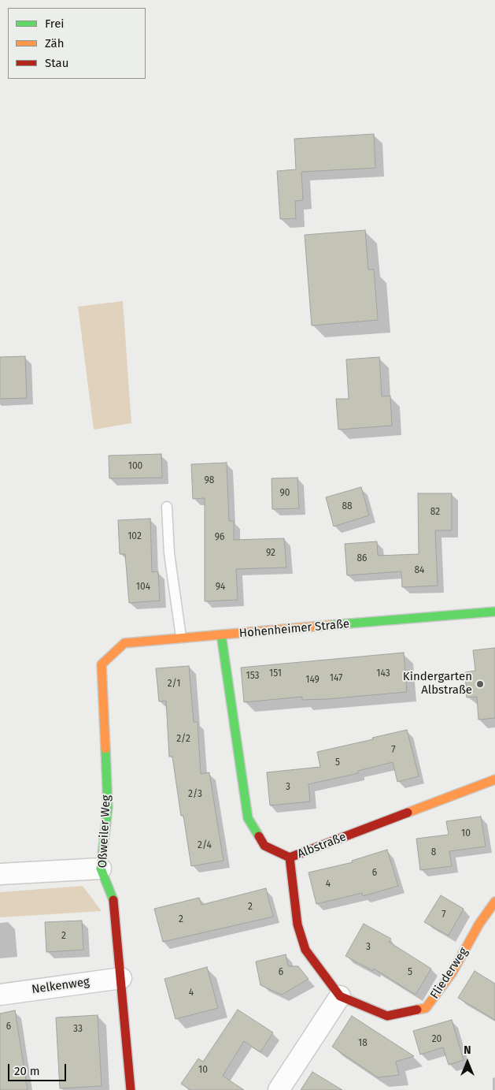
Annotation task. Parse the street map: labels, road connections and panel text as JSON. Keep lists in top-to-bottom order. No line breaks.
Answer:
{"streets":{"street":["Hohenheimer Straße","Oßweiler Weg","Albstraße","Fliederweg","Nelkenweg"]},"crossings":[["Hohenheimer Straße","Oßweiler Weg"],["Hohenheimer Straße","Albstraße"],["Oßweiler Weg","Nelkenweg"]],"places":["Kindergarten Albstraße"],"house_numbers":["100","98","90","88","82","102","96","92","86","84","104","94","151","143","153","147","149","2/1","2/2","7","5","3","2/3","10","2/4","8","6","4","2","7","2","2","3","6","5","4","6","33","20","18","10"],"legend":["Frei","Zäh","Stau"],"scale_bar":"20 m","north":"top"}
